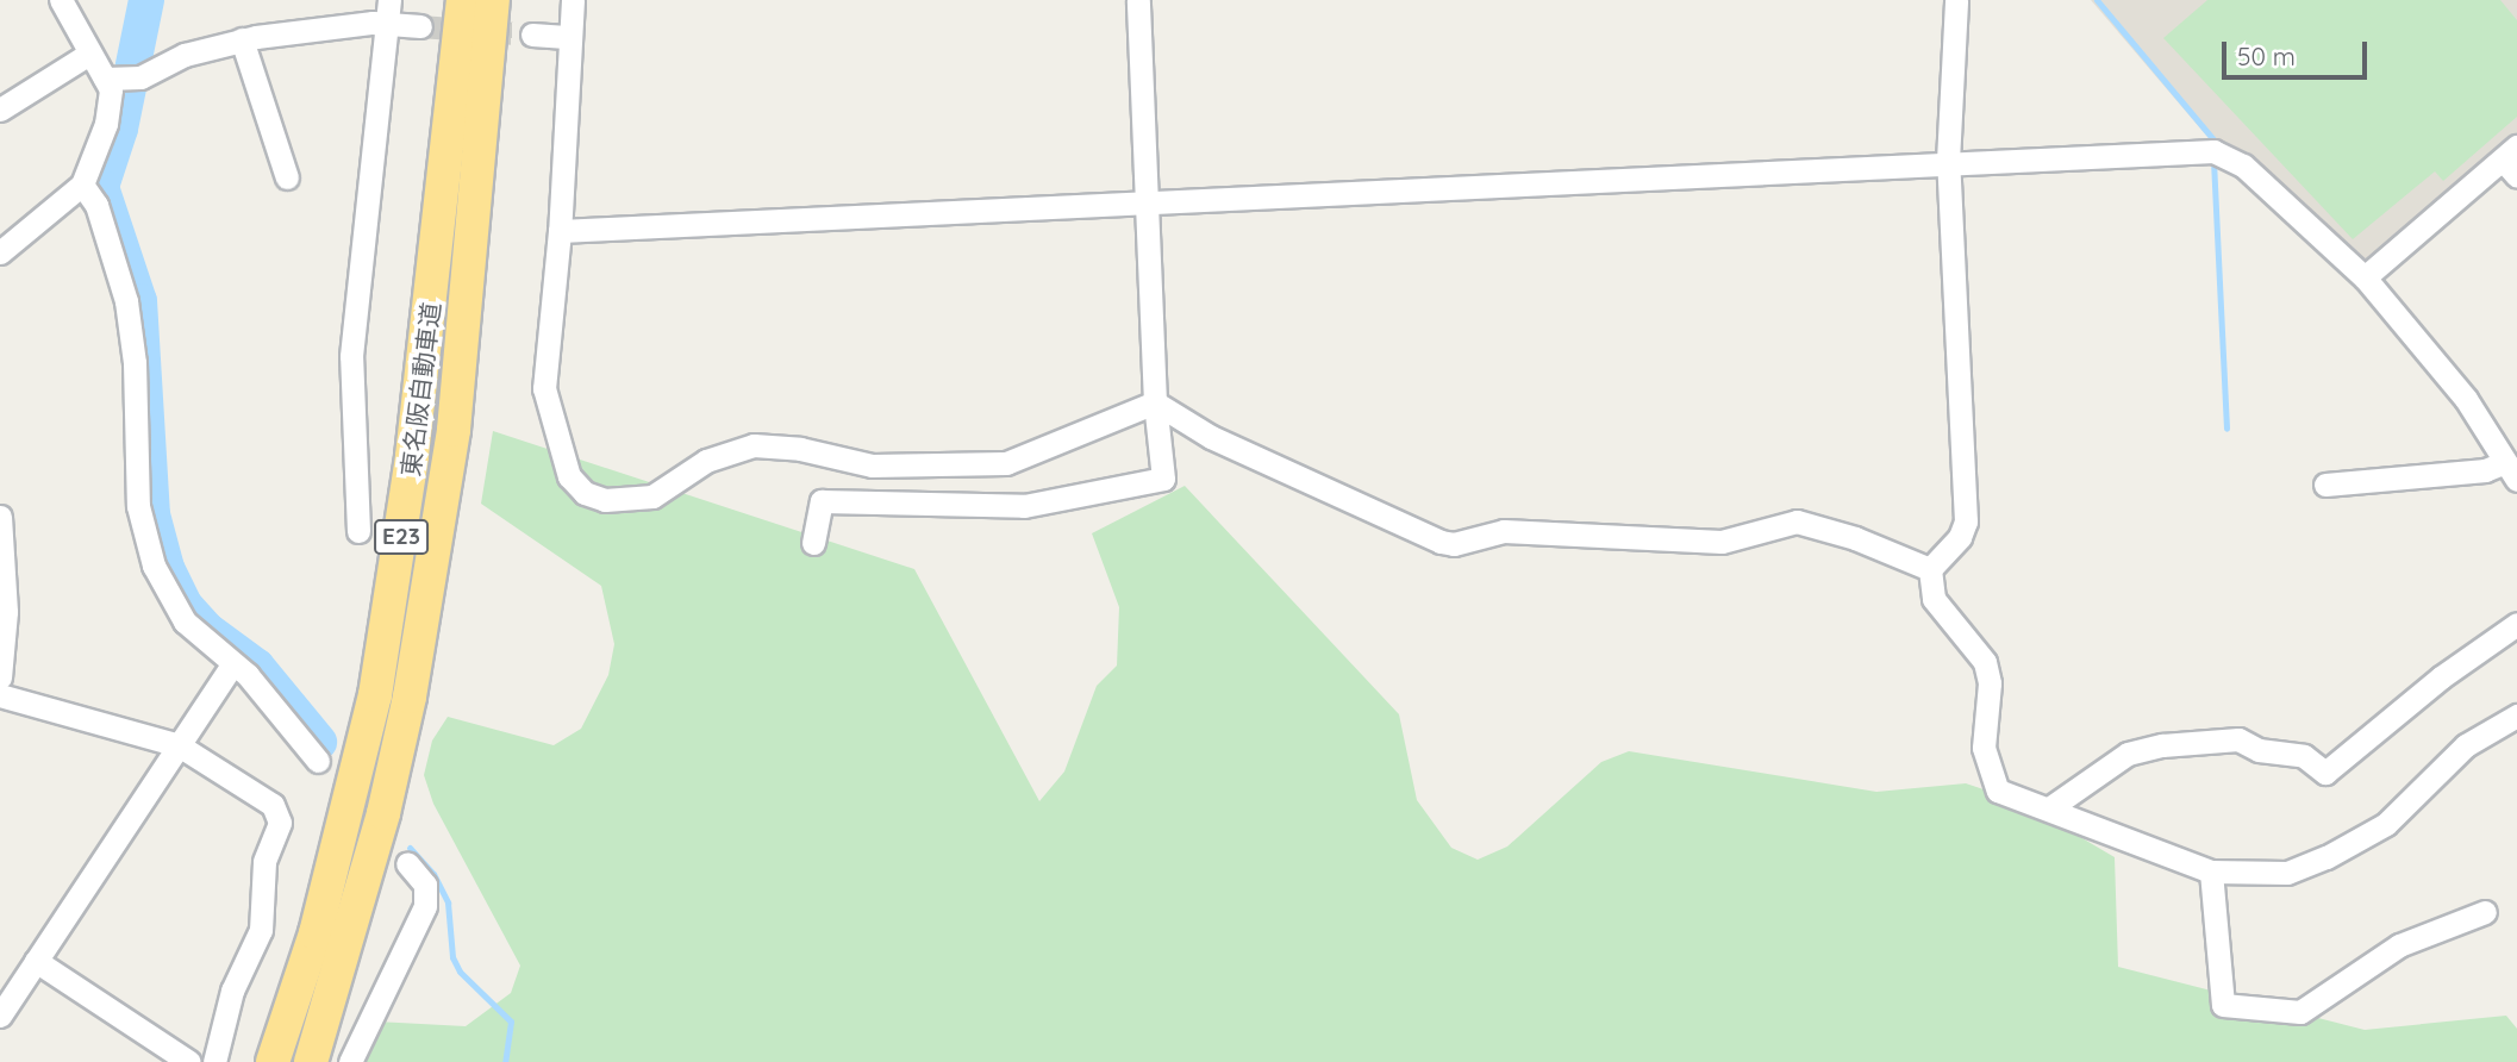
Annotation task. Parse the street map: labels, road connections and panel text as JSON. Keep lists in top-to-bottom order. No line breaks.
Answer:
{"streets":{"highway":["東名阪自動車道","E23"]},"scale_bar":"50 m"}
